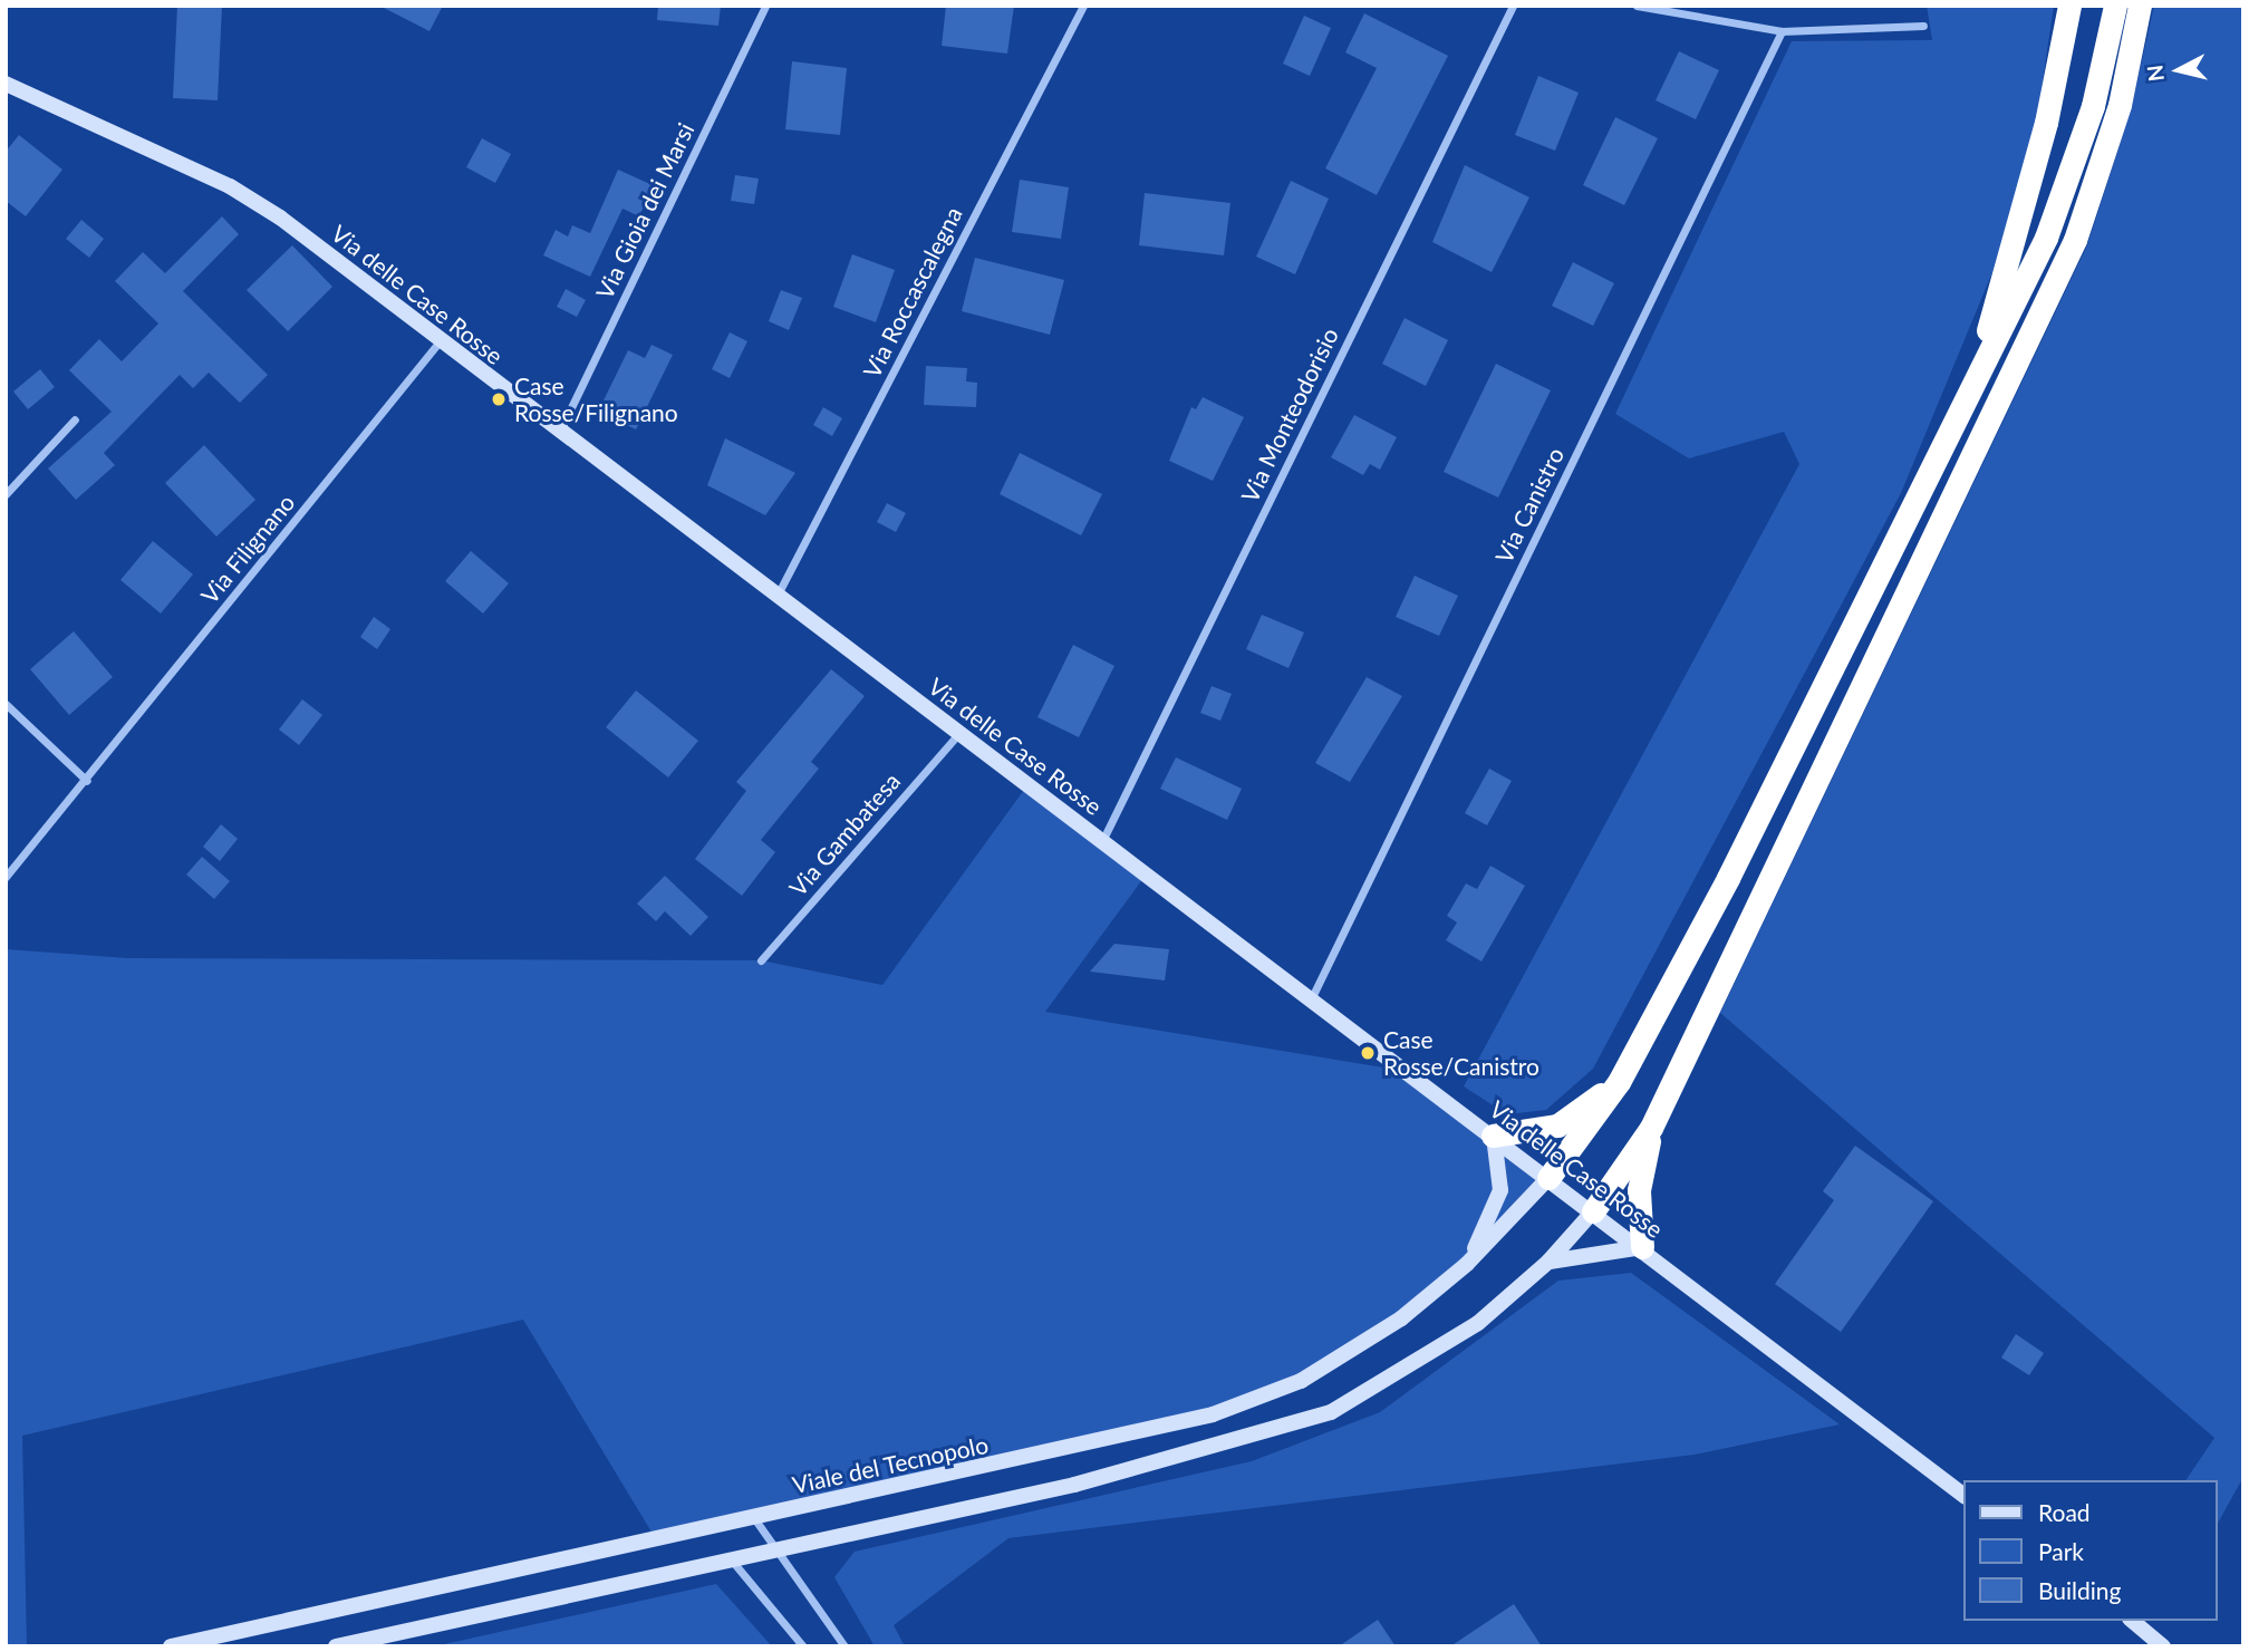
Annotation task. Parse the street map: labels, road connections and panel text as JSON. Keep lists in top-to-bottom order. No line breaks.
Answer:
{"streets":{"main road":["Via delle Case Rosse","Viale del Tecnopolo"],"street":["Via Gioia dei Marsi","Via Roccascalegna","Via Monteodorisio","Via Canistro","Via Filignano","Via Gambatesa"]},"crossings":[["Via Gioia dei Marsi","Via delle Case Rosse"],["Via Roccascalegna","Via delle Case Rosse"],["Via delle Case Rosse","Via Monteodorisio"],["Via delle Case Rosse","Via Canistro"],["Via delle Case Rosse","Via Filignano"],["Via delle Case Rosse","Via Gambatesa"],["Via delle Case Rosse","Viale del Tecnopolo"]],"places":["Case Rosse/Filignano","Case Rosse/Canistro"],"legend":["Road","Park","Building"],"north":"left"}
